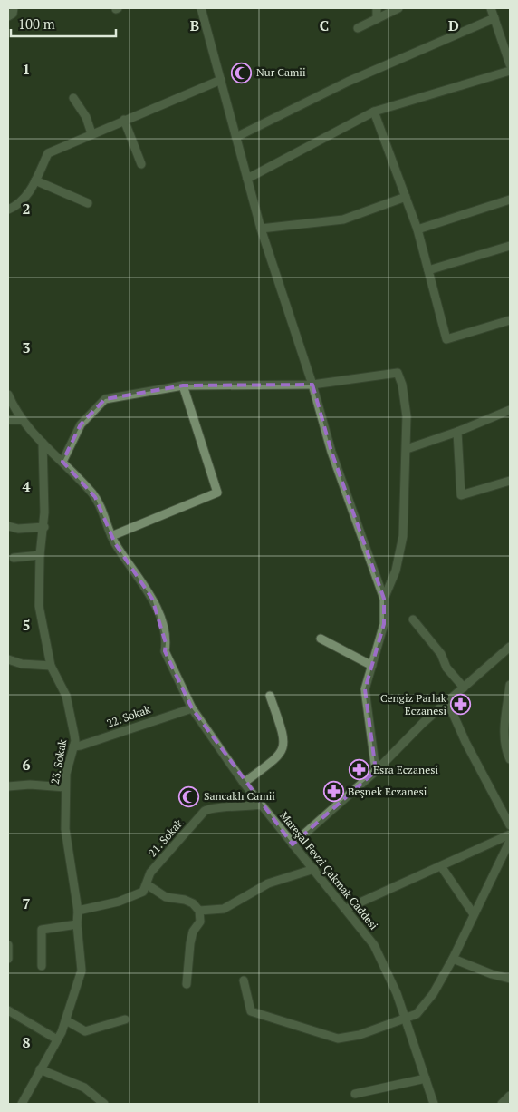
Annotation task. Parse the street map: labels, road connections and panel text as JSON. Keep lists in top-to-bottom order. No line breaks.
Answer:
{"streets":{"street":["22. Sokak","23. Sokak","21. Sokak","Mareşal Fevzi Çakmak Caddesi"]},"crossings":[["22. Sokak","23. Sokak"],["22. Sokak","Mareşal Fevzi Çakmak Caddesi"],["23. Sokak","21. Sokak"],["23. Sokak","Mareşal Fevzi Çakmak Caddesi"],["21. Sokak","Mareşal Fevzi Çakmak Caddesi"]],"places":{"mosque":["Nur Camii","Sancaklı Camii"],"pharmacy":["Cengiz Parlak Eczanesi","Esra Eczanesi","Beşnek Eczanesi"]},"scale_bar":"100 m","grid":{"columns":["B","C","D"],"rows":["1","2","3","4","5","6","7","8"]}}
